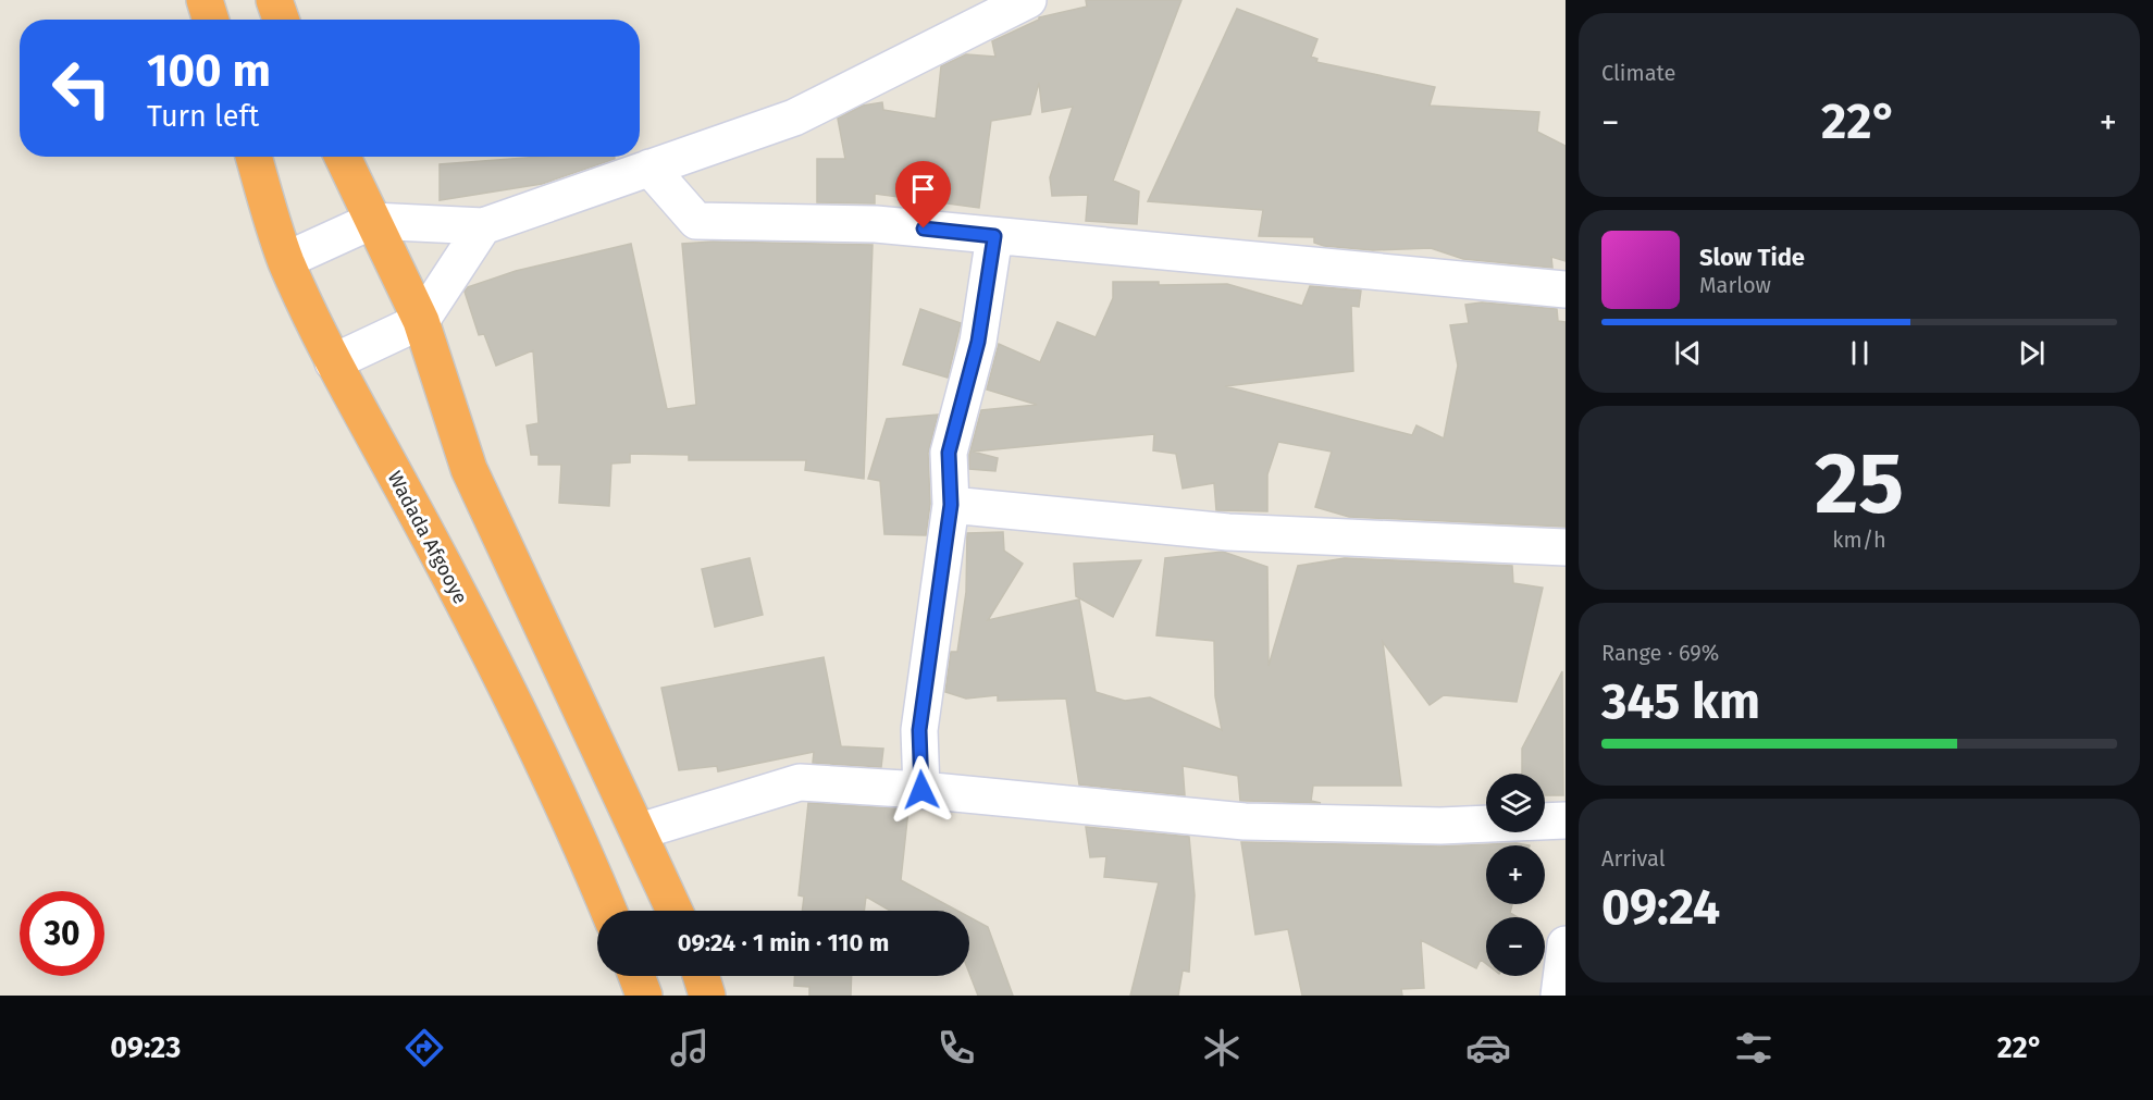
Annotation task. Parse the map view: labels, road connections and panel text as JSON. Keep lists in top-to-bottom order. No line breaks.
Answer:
{"streets":{"highway":["Wadada Afgooye"]},"page":{"tile":["Climate",["25","km/h"],["Range · 69%","345 km"],["Arrival","09:24"]],"turn":["100 m","Turn left"],"heat":["−","22°","+"],"song":["Slow Tide","Marlow"],"map_buttons":["+","−"],"limit":"30","trip":"09:24 · 1 min · 110 m","tabs":["09:23","22°"]}}
